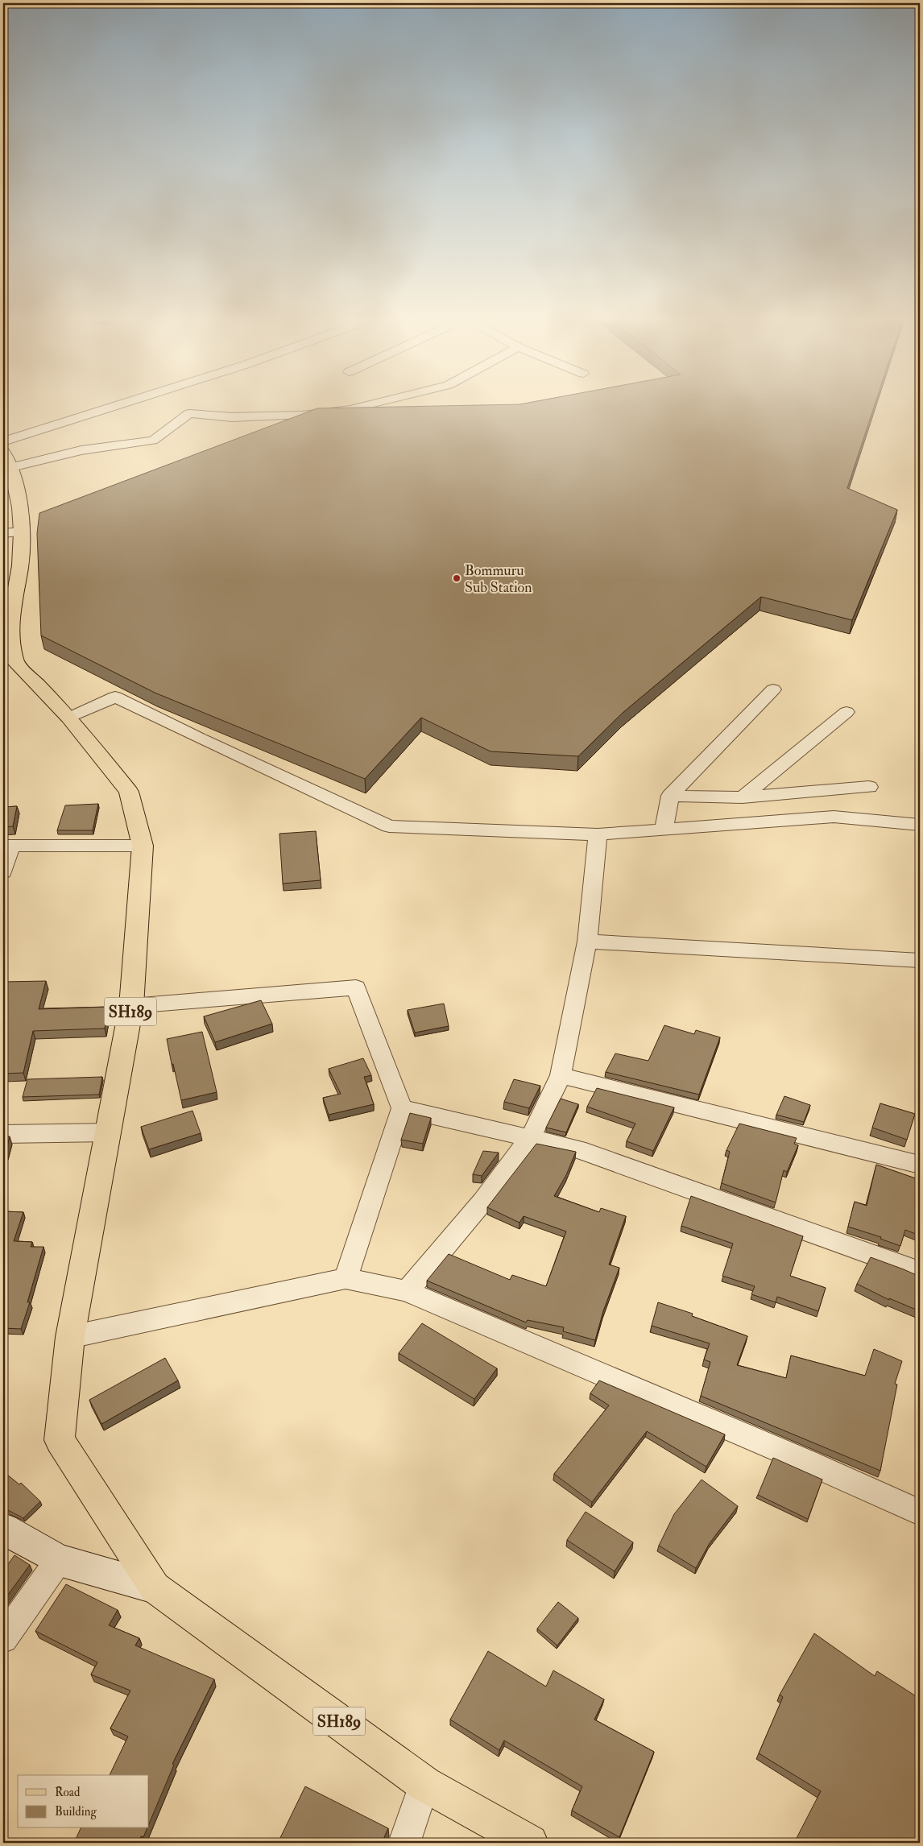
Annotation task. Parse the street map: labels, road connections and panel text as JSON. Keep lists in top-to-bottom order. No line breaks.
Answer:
{"streets":{"main road":["SH189"]},"places":["Bommuru Sub Station"],"legend":["Road","Building"]}
